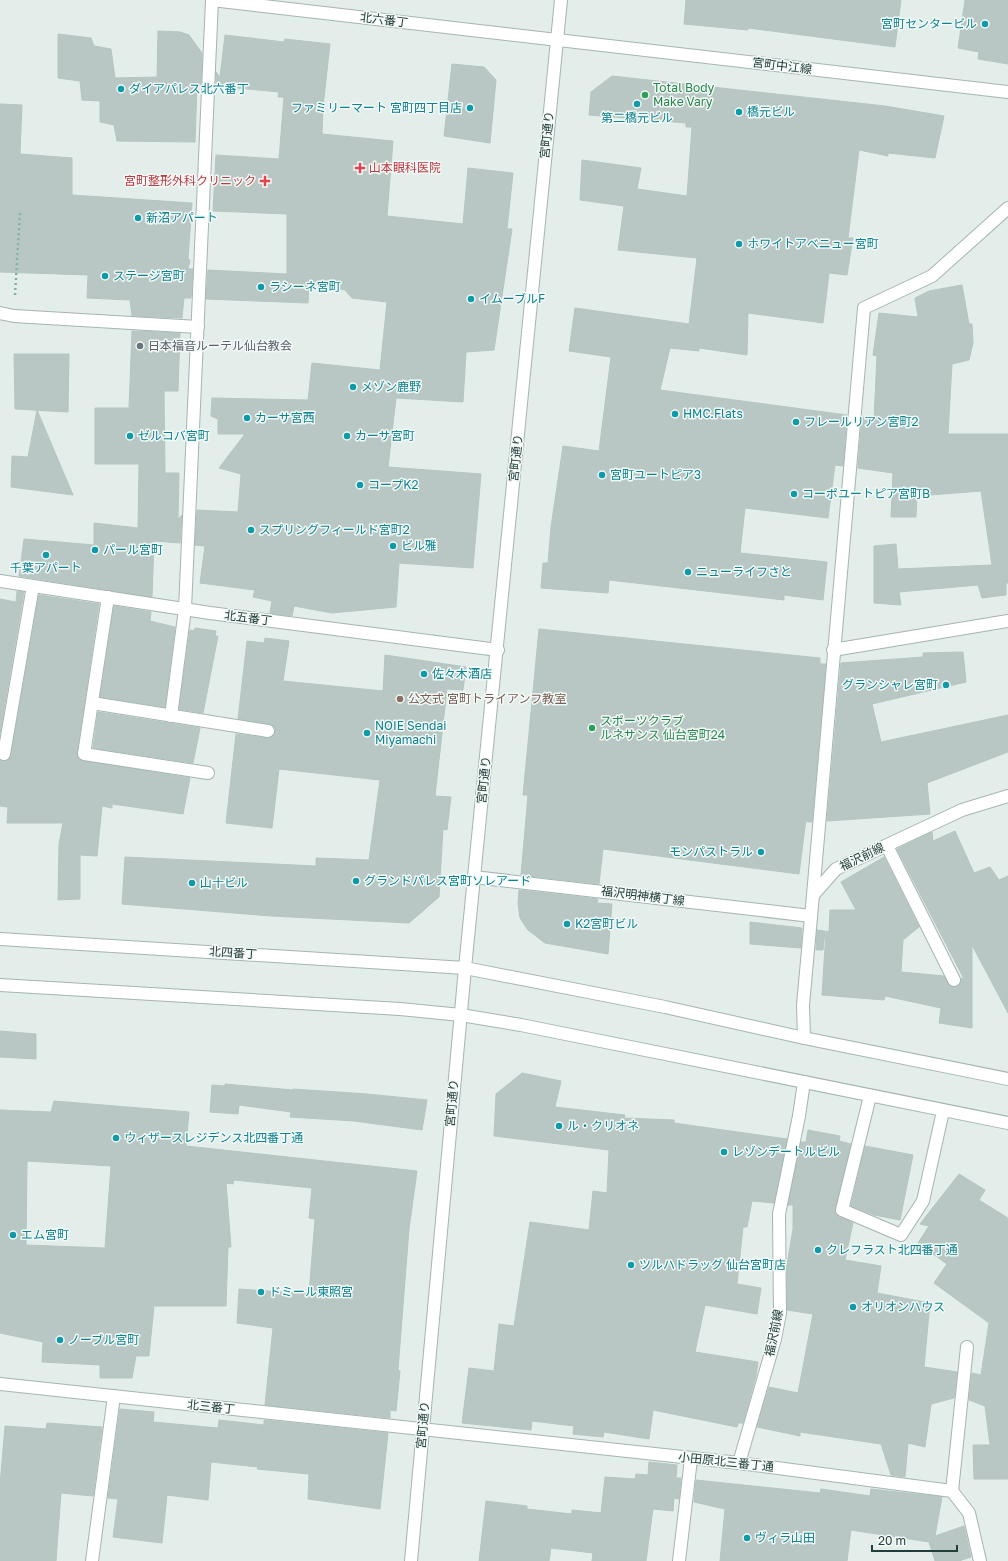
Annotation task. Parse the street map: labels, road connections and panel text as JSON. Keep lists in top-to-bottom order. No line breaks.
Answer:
{"streets":{"street":["北六番丁","宮町中江線","宮町通り","北五番丁","福沢前線","福沢明神横丁線","北四番丁","北三番丁","小田原北三番丁通"]},"crossings":[["北六番丁","宮町中江線"],["北六番丁","宮町通り"],["宮町中江線","宮町通り"],["宮町通り","北五番丁"],["宮町通り","福沢明神横丁線"],["宮町通り","北四番丁"],["宮町通り","北三番丁"],["宮町通り","小田原北三番丁通"],["福沢前線","小田原北三番丁通"],["北三番丁","小田原北三番丁通"]],"places":{"other":["宮町センタービル","ダイアパレス北六番丁","Total Body Make Vary","第二橋元ビル","ファミリーマート 宮町四丁目店","橋元ビル","新沼アパート","ホワイトアベニュー宮町","ステージ宮町","ラシーネ宮町","イムーブルF","日本福音ルーテル仙台教会","メゾン鹿野","HMC.Flats","カーサ宮西","フレールリアン宮町2","ゼルコバ宮町","カーサ宮町","宮町ユートピア3","コープK2","コーポユートピア宮町B","スプリングフィールド宮町2","ビル雅","パール宮町","千葉アパート","ニューライフさと","佐々木酒店","グランシャレ宮町","公文式 宮町トライアンフ教室","スポーツクラブ ルネサンス 仙台宮町24","NOIE Sendai Miyamachi","モンパストラル","グランドパレス宮町ソレアード","山十ビル","K2宮町ビル","ル・クリオネ","ウィザースレジデンス北四番丁通","レゾンデートルビル","エム宮町","クレフラスト北四番丁通","ツルハドラッグ 仙台宮町店","ドミール東照宮","オリオンハウス","ノーブル宮町","ヴィラ山田"],"health":["山本眼科医院","宮町整形外科クリニック"]},"scale_bar":"20 m"}
